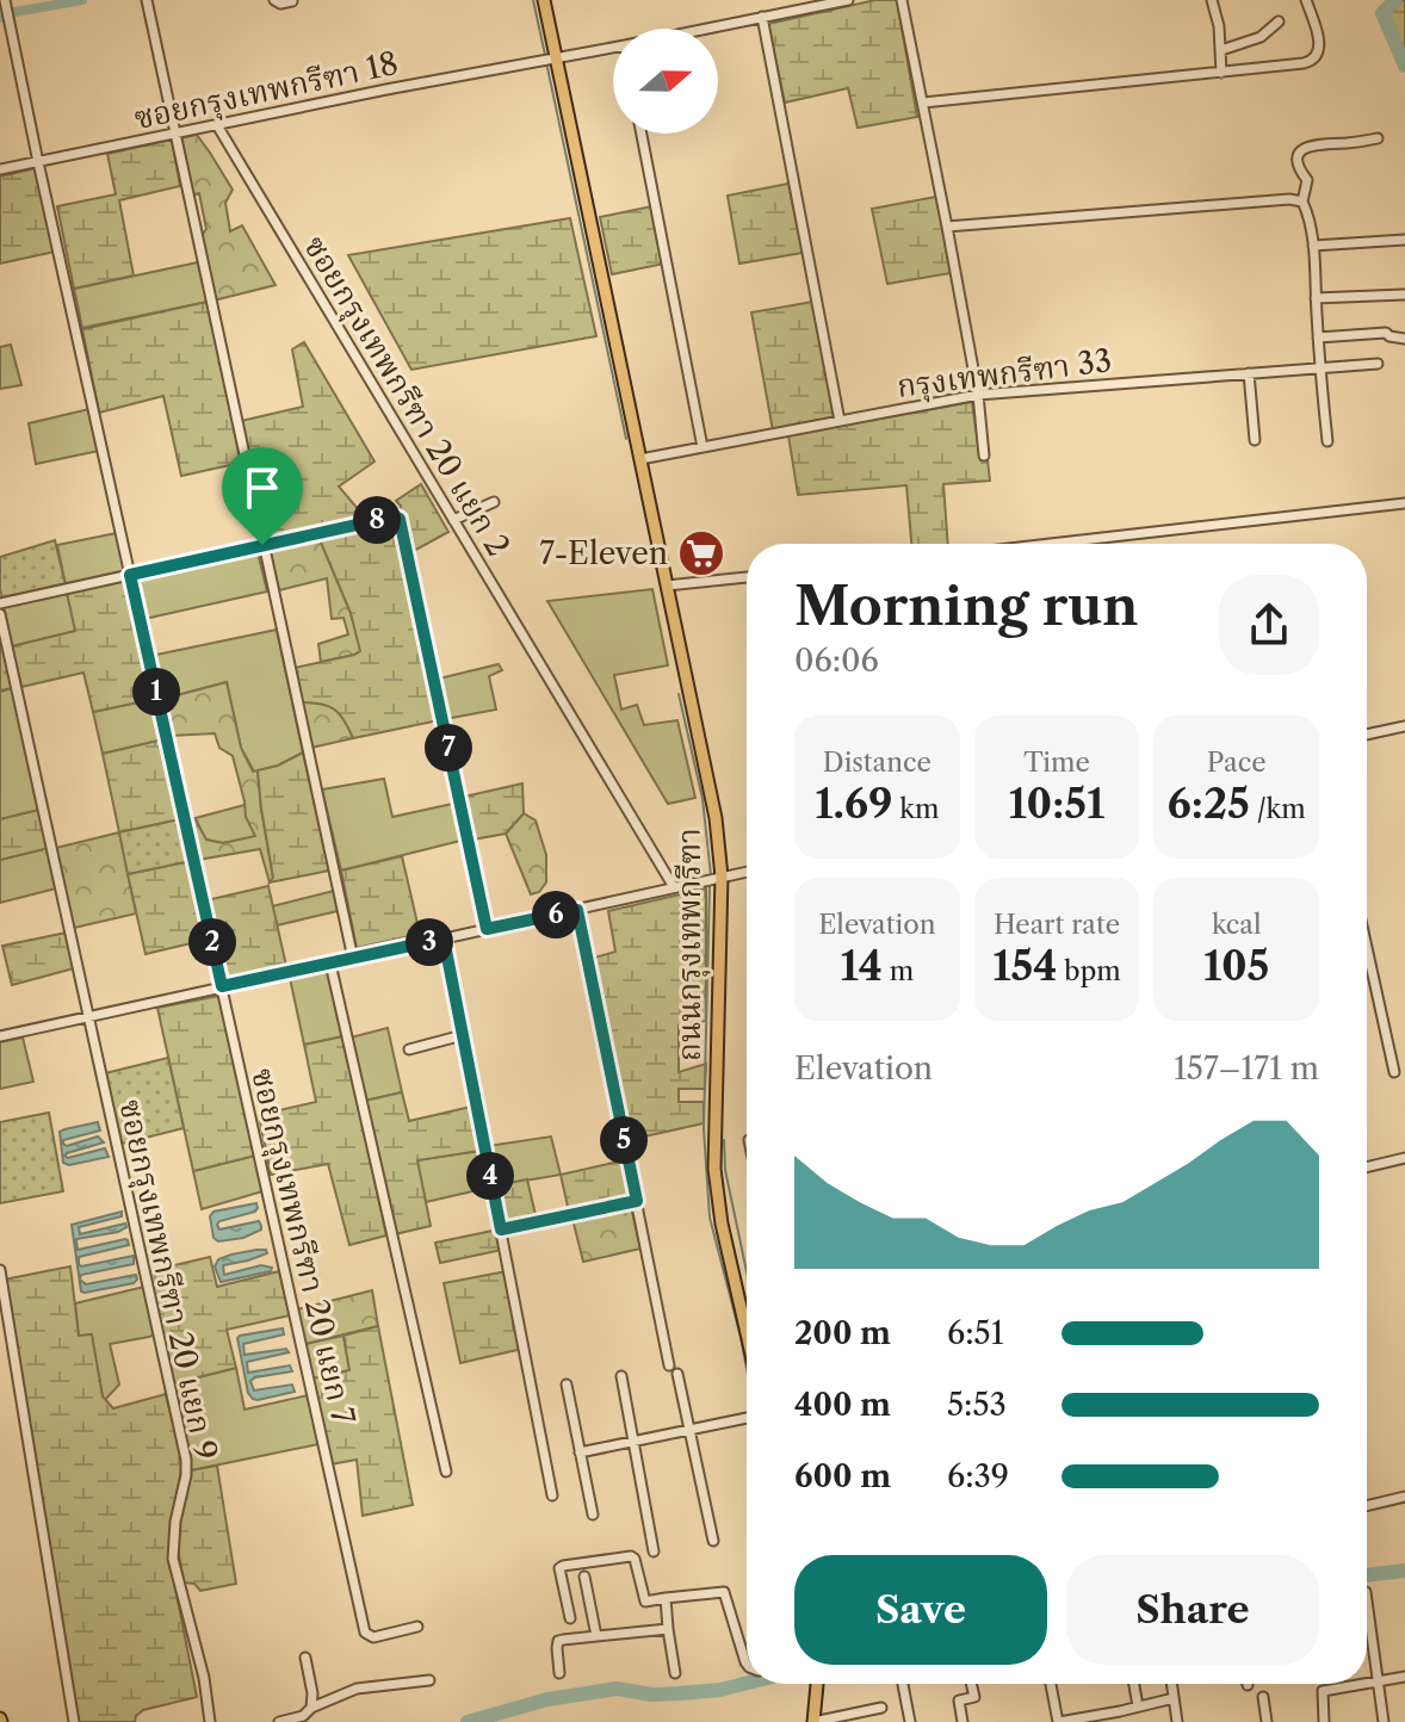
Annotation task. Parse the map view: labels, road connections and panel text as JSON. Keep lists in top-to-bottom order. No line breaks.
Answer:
{"streets":{"main road":["ถนนกรุงเทพกรีฑา"],"street":["ซอยกรุงเทพกรีฑา 18","กรุงเทพกรีฑา 33","ซอยกรุงเทพกรีฑา 20 แยก 2","ซอยกรุงเทพกรีฑา 20 แยก 7","ซอยกรุงเทพกรีฑา 20 แยก 9"]},"crossings":[["ซอยกรุงเทพกรีฑา 18","ซอยกรุงเทพกรีฑา 20 แยก 2"],["ซอยกรุงเทพกรีฑา 18","ถนนกรุงเทพกรีฑา"],["ซอยกรุงเทพกรีฑา 18","ซอยกรุงเทพกรีฑา 20 แยก 7"],["กรุงเทพกรีฑา 33","ถนนกรุงเทพกรีฑา"]],"places":{"supermarket":["7-Eleven"]},"north":"right","page":{"pins":["8","1","7","6","2","3","5","4"],"heading":["Morning run","06:06"],"stats":[["Distance","1.69 km"],["Time","10:51"],["Pace","6:25 /km"],["Elevation","14 m"],["Heart rate","154 bpm"],["kcal","105"]],"chart":["Elevation","157–171 m"],"list":[{"name":"200 m","note":"6:51"},{"name":"400 m","note":"5:53"},{"name":"600 m","note":"6:39"}],"buttons":["Save","Share"]}}
